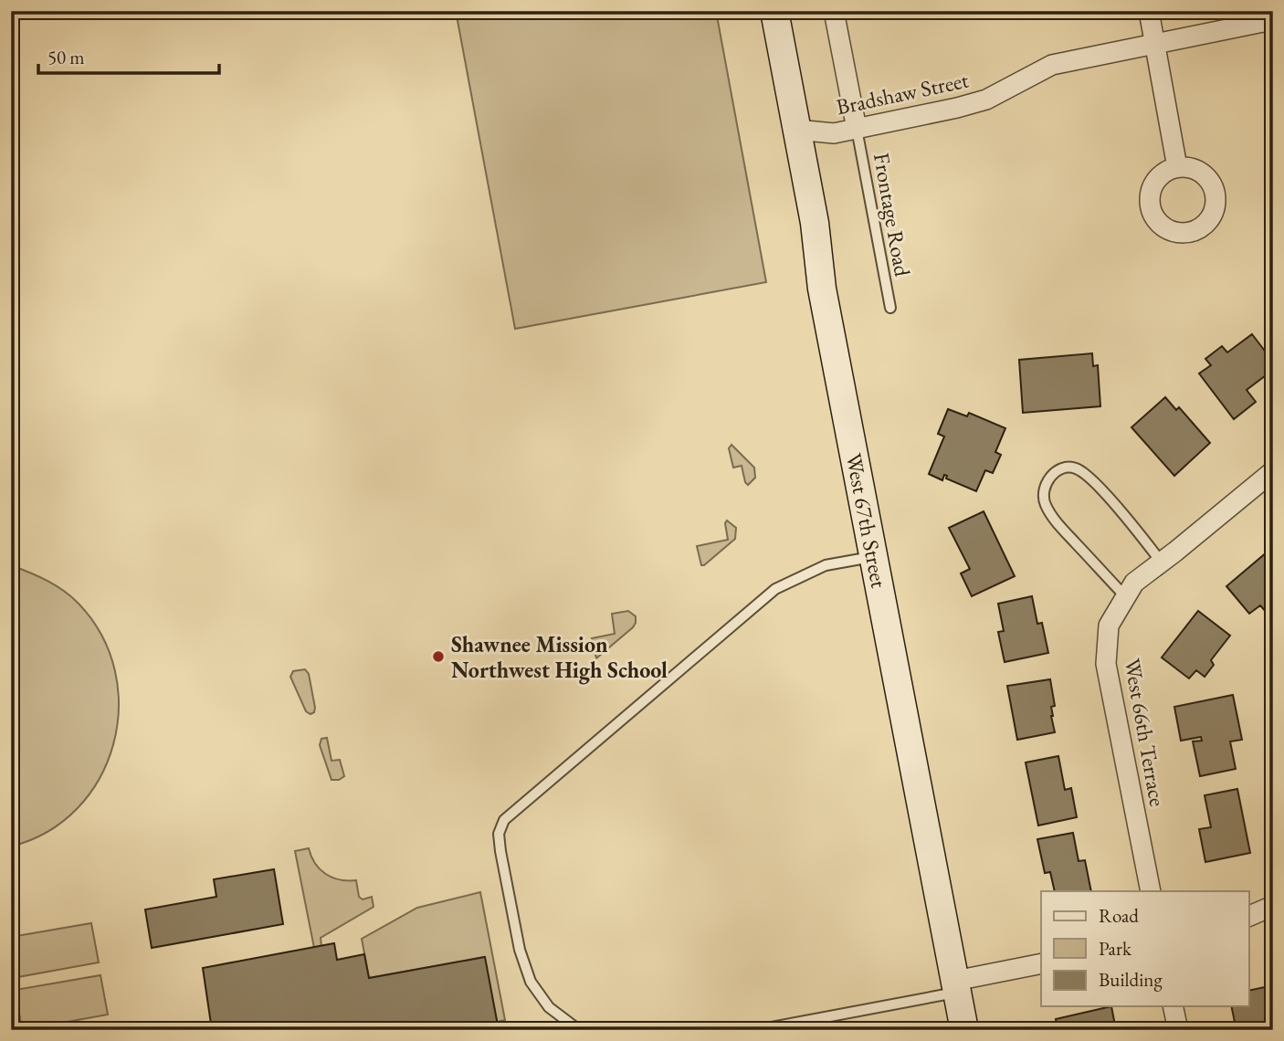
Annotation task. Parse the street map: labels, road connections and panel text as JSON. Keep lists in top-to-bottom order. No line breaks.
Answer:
{"streets":{"street":["Bradshaw Street","West 67th Street","West 66th Terrace"],"lane":["Frontage Road"]},"crossings":[["Bradshaw Street","Frontage Road"],["Bradshaw Street","West 67th Street"]],"places":["Shawnee Mission Northwest High School"],"legend":["Road","Park","Building"],"scale_bar":"50 m"}
